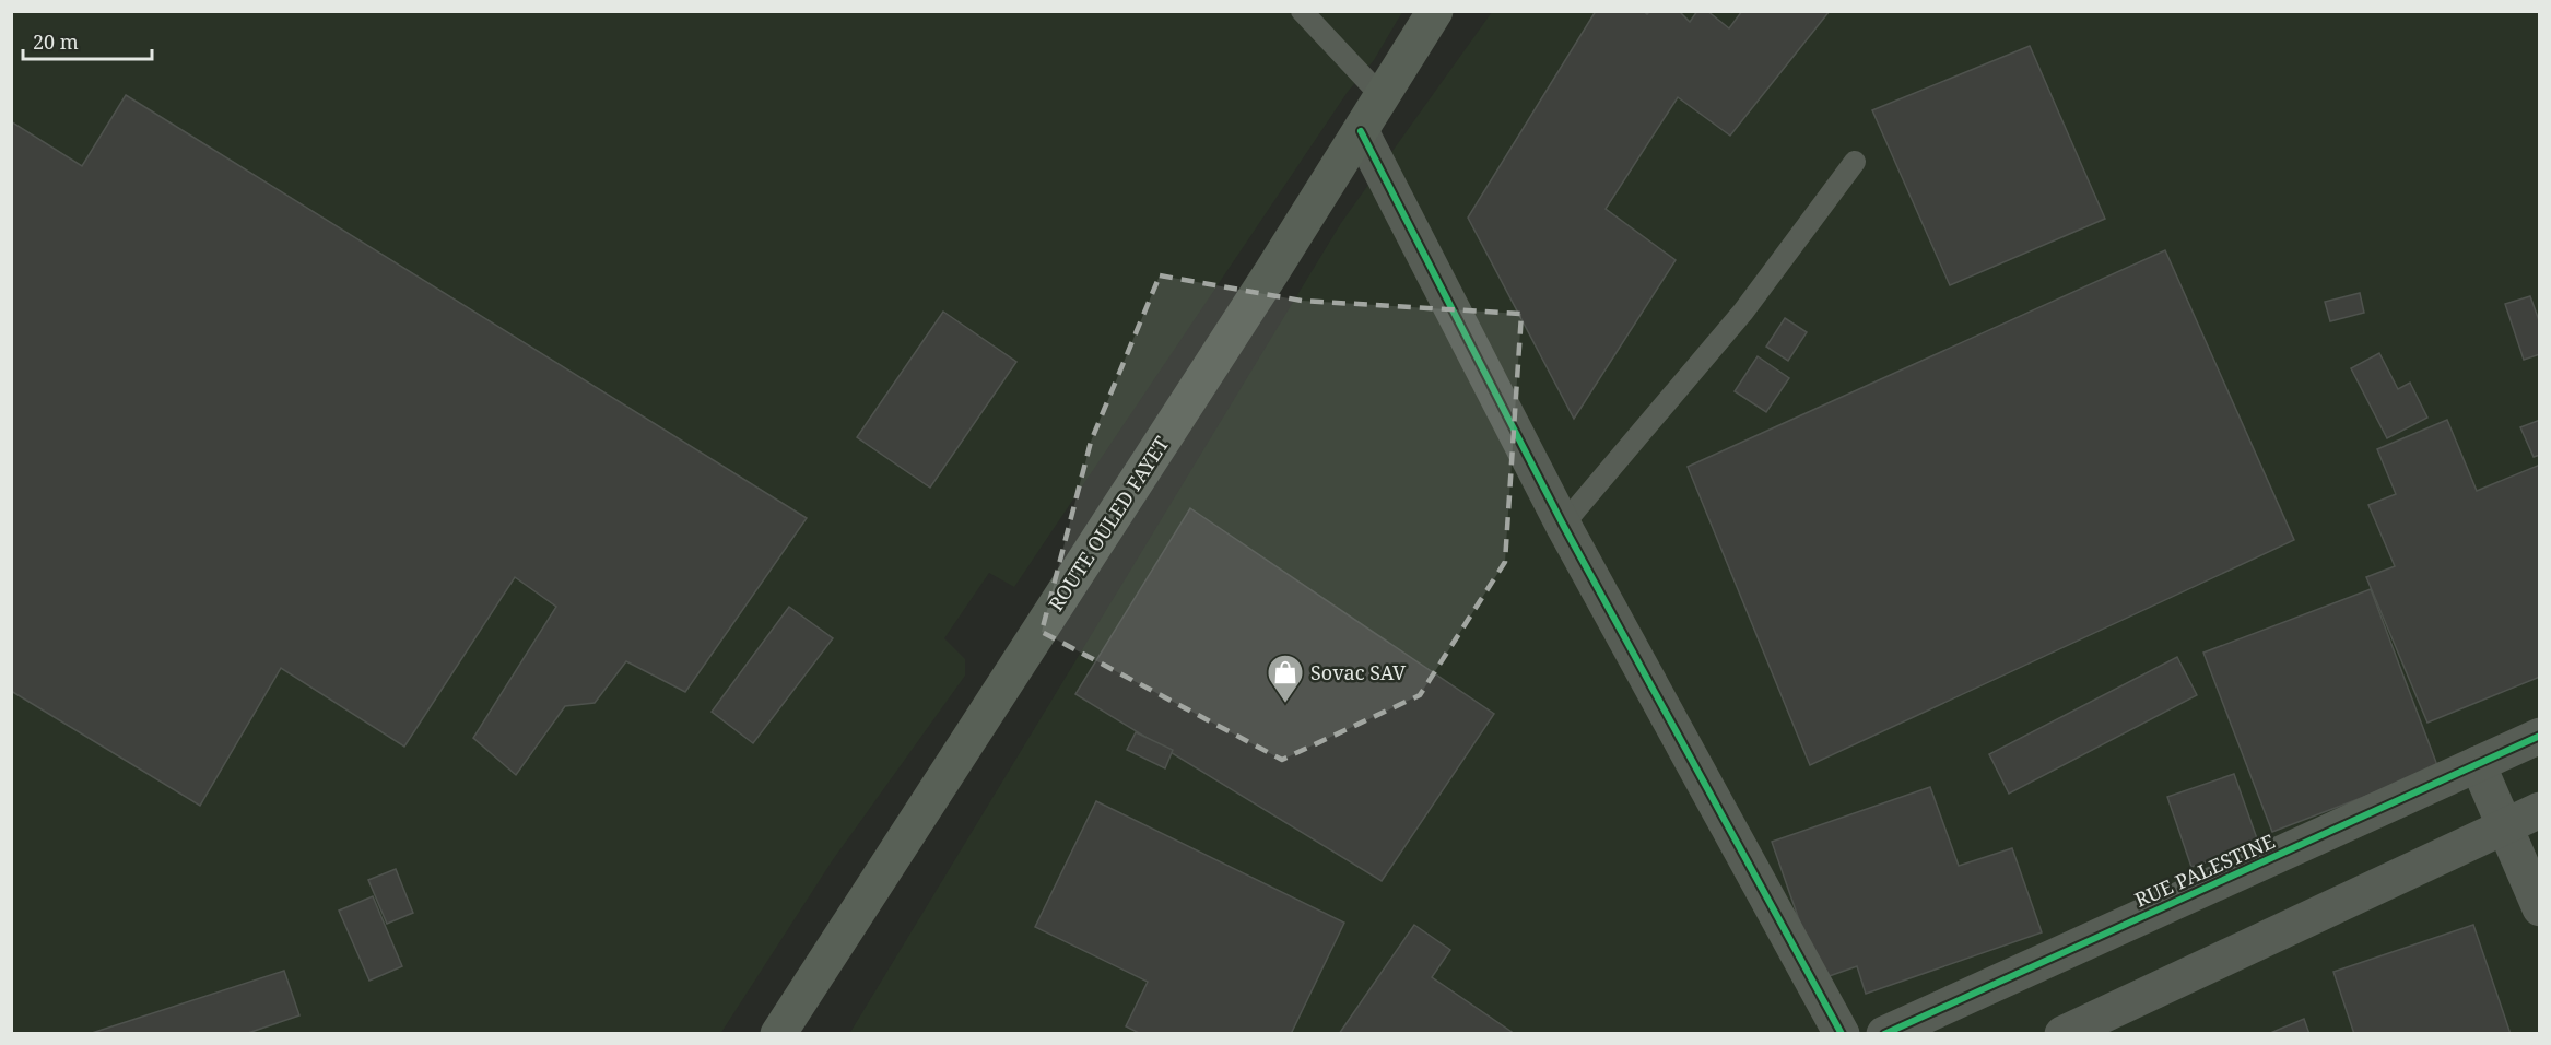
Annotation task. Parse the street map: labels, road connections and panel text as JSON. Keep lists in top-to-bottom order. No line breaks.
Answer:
{"streets":{"main road":["ROUTE OULED FAYET"],"street":["RUE PALESTINE"]},"places":{"shop":["Sovac SAV"]},"scale_bar":"20 m"}
